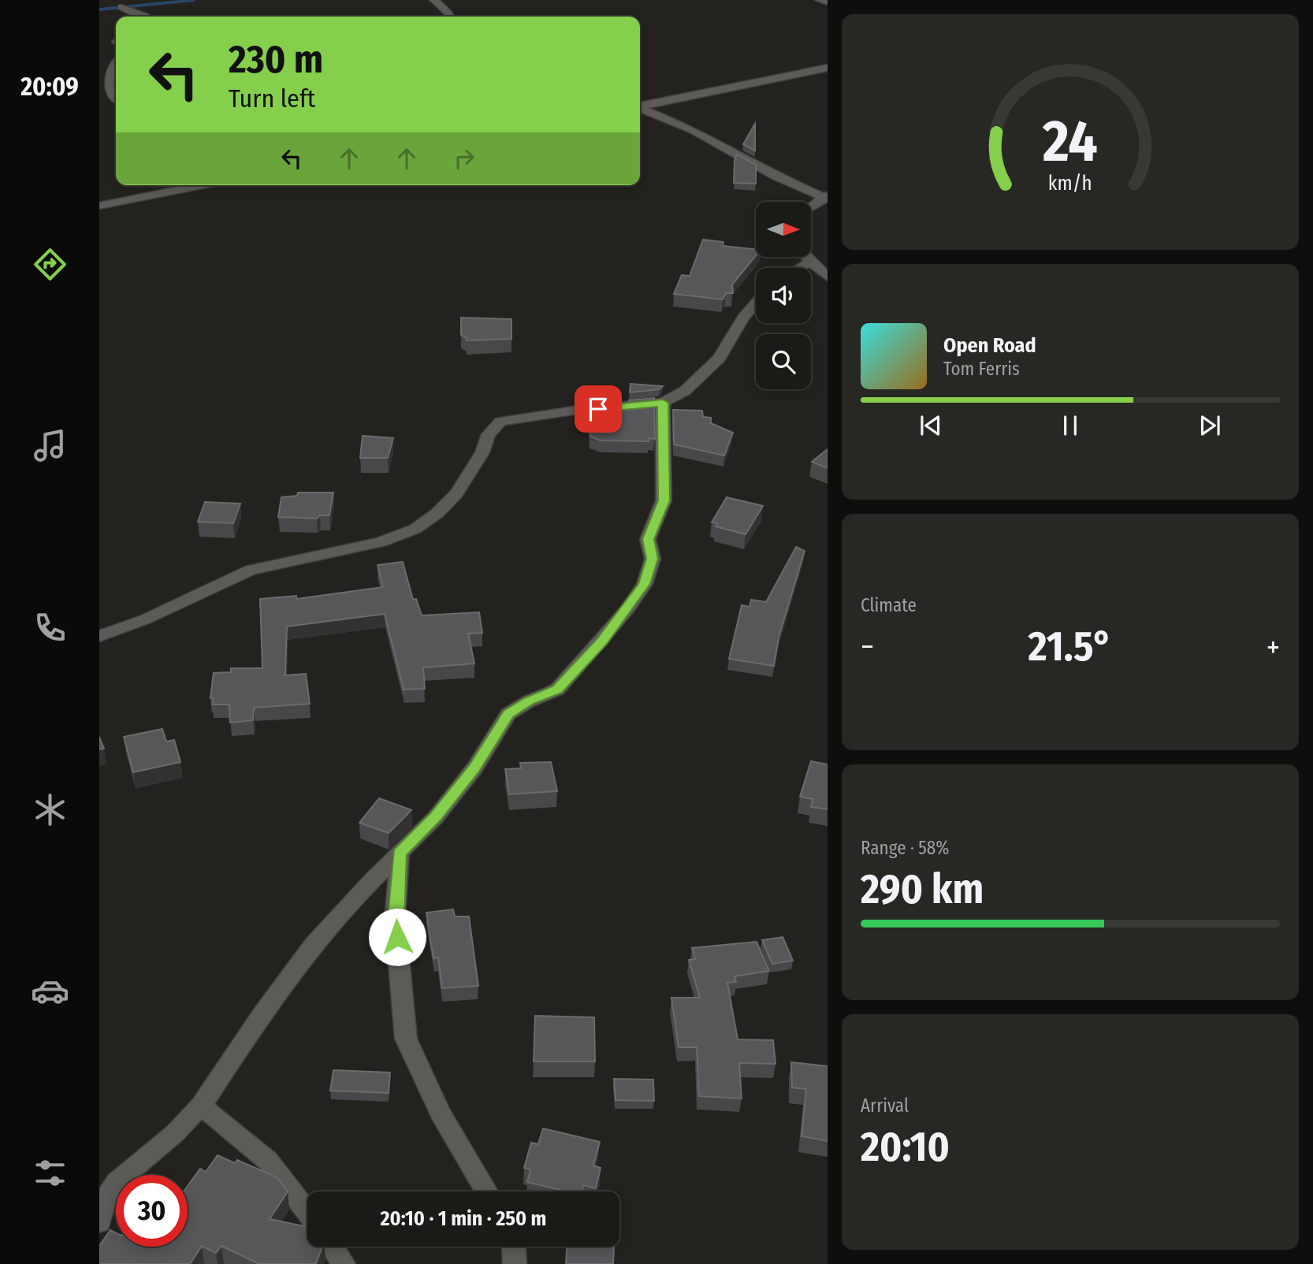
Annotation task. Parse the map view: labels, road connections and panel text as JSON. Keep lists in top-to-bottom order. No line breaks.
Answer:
{"north":"right","page":{"tabs":"20:09","turn":["230 m","Turn left"],"song":["Open Road","Tom Ferris"],"tile":["Climate",["Range · 58%","290 km"],["Arrival","20:10"]],"heat":["−","21.5°","+"],"limit":"30","trip":"20:10 · 1 min · 250 m","gauge":["24","km/h"]}}
